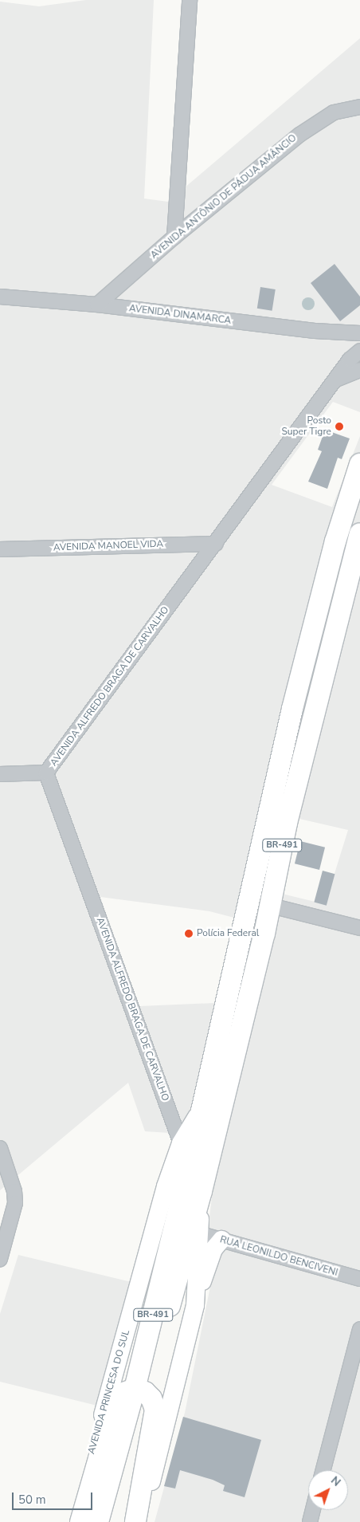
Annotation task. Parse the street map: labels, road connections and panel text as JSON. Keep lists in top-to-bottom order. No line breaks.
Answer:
{"streets":{"highway":["BR-491"],"main road":["AVENIDA PRINCESA DO SUL"],"street":["AVENIDA ANTÔNIO DE PÁDUA AMÂNCIO","AVENIDA DINAMARCA","AVENIDA MANOEL VIDA","AVENIDA ALFREDO BRAGA DE CARVALHO","RUA LEONILDO BENCIVENI"]},"crossings":[["AVENIDA ANTÔNIO DE PÁDUA AMÂNCIO","AVENIDA DINAMARCA"],["AVENIDA MANOEL VIDA","AVENIDA ALFREDO BRAGA DE CARVALHO"],["AVENIDA ALFREDO BRAGA DE CARVALHO","AVENIDA PRINCESA DO SUL"],["BR-491","AVENIDA PRINCESA DO SUL"]],"places":["Posto Super Tigre","Polícia Federal"],"scale_bar":"50 m","north":"top right"}
